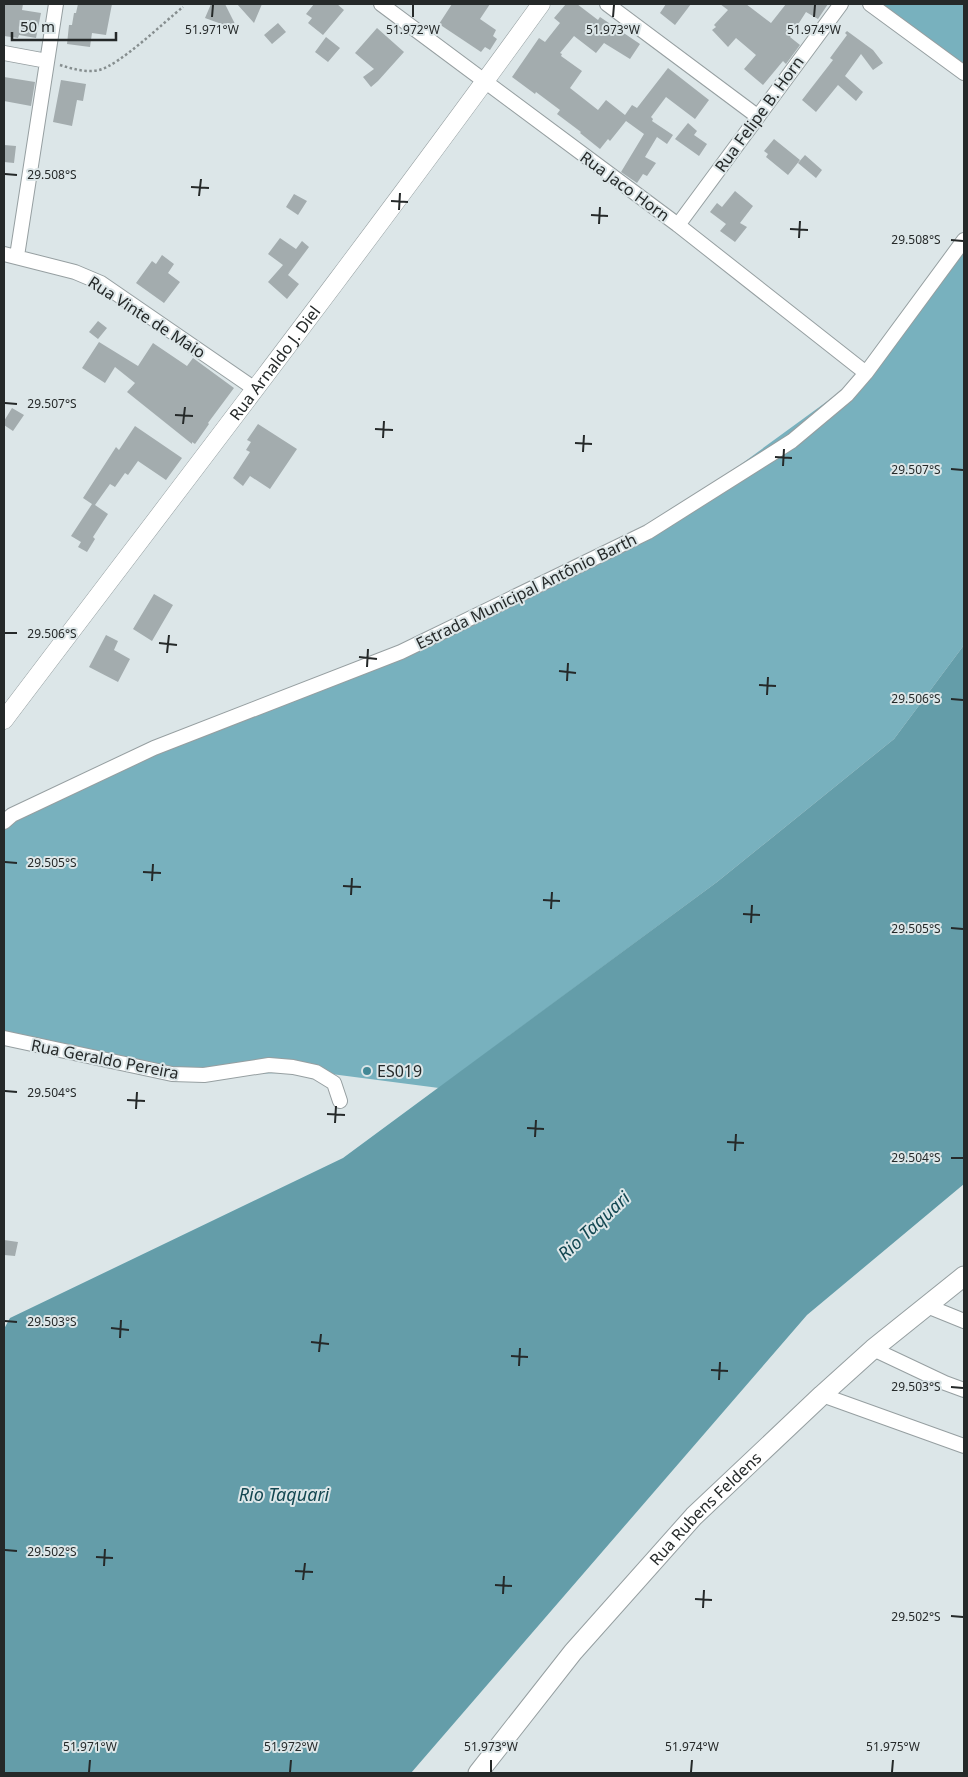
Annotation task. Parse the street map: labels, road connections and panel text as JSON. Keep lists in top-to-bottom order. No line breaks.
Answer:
{"streets":{"main road":["Rua Rubens Feldens"],"street":["Rua Felipe B. Horn","Rua Jaco Horn","Rua Vinte de Maio","Rua Arnaldo J. Diel","Estrada Municipal Antônio Barth","Rua Geraldo Pereira"]},"crossings":[["Rua Felipe B. Horn","Rua Jaco Horn"],["Rua Jaco Horn","Rua Arnaldo J. Diel"],["Rua Jaco Horn","Estrada Municipal Antônio Barth"],["Rua Vinte de Maio","Rua Arnaldo J. Diel"]],"water":["Rio Taquari"],"places":["ES019"],"scale_bar":"50 m","coordinates":["51.971°W","51.972°W","51.973°W","51.974°W","29.508°S","29.507°S","29.506°S","29.505°S","29.504°S","29.503°S","29.502°S","51.975°W"]}
